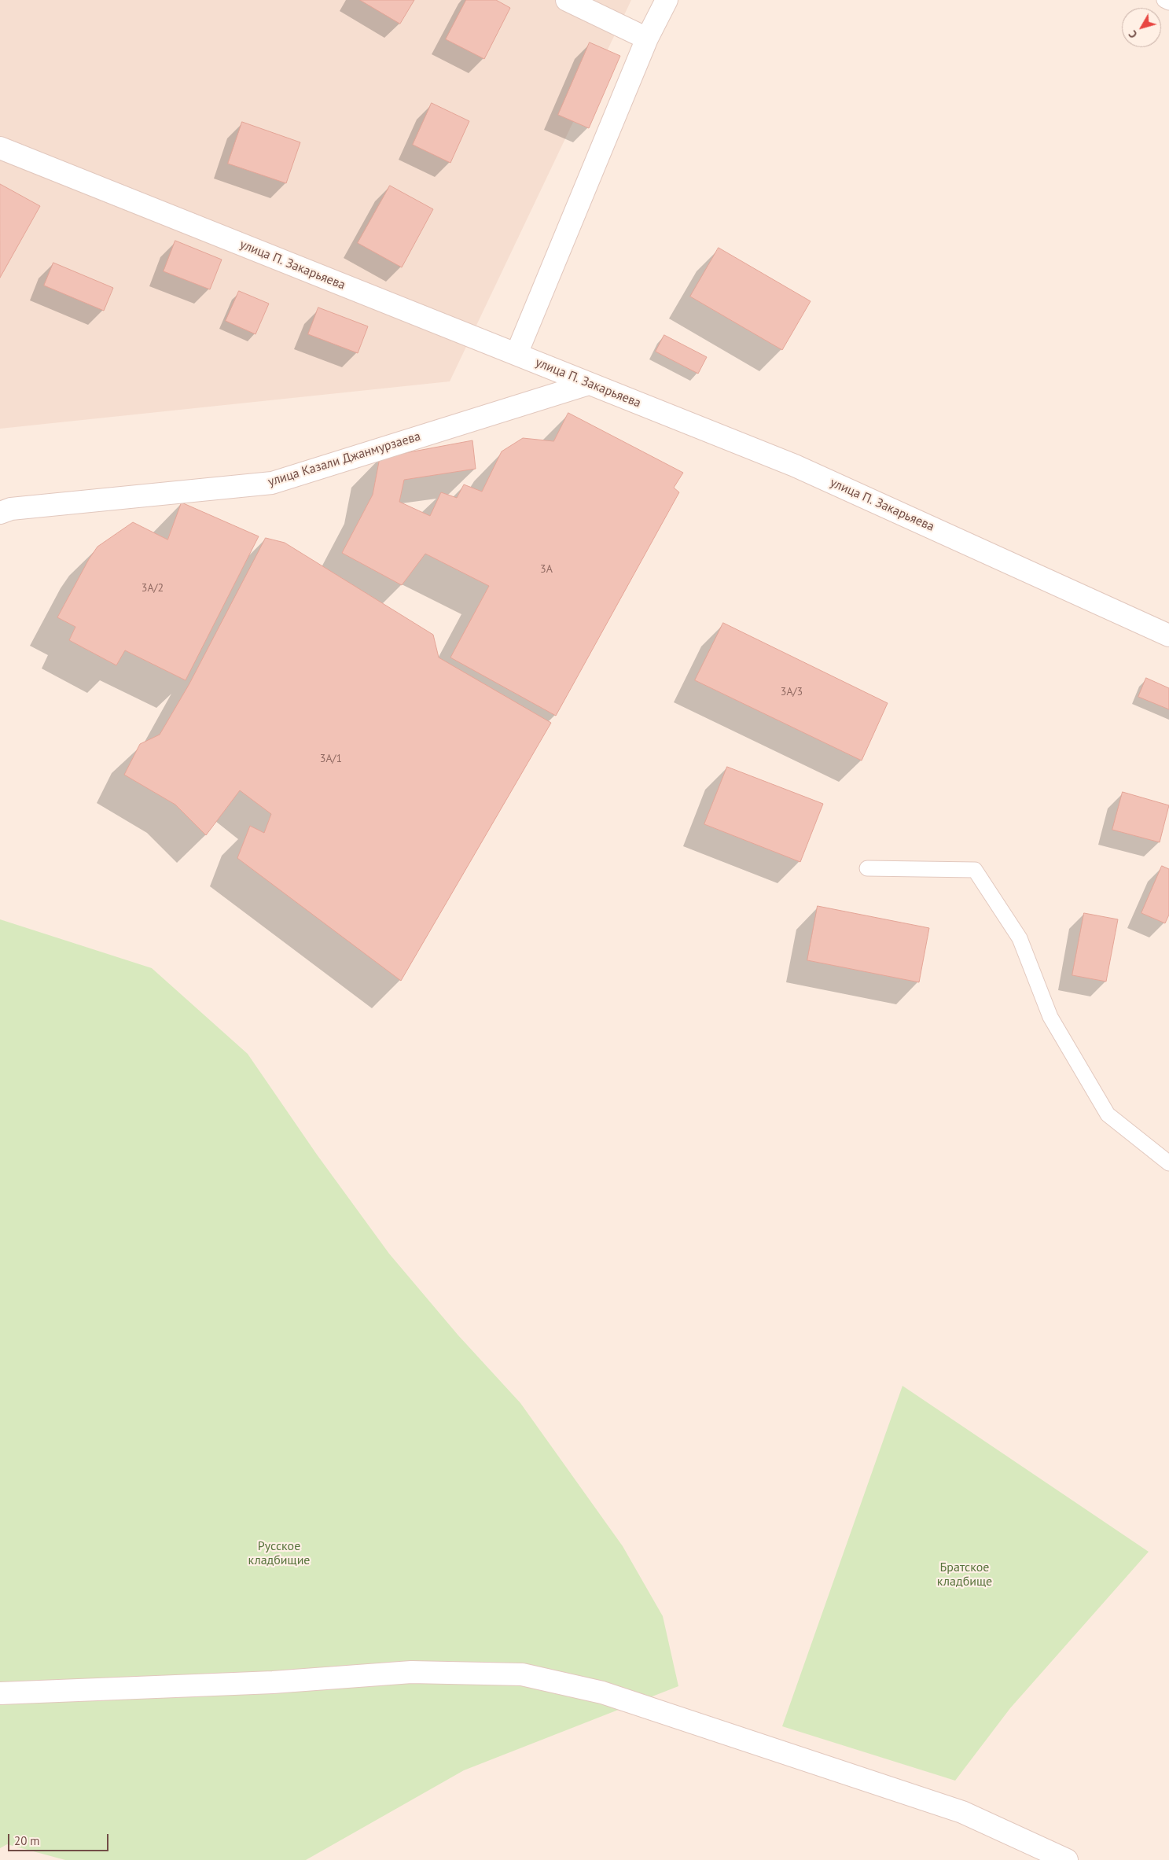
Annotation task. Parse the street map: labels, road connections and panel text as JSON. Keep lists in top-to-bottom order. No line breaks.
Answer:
{"streets":{"street":["улица П. Закарьяева","улица Казали Джанмурзаева"]},"crossings":[["улица П. Закарьяева","улица Казали Джанмурзаева"]],"parks":["Русское кладбищие","Братское кладбище"],"house_numbers":["3А","3А/2","3А/3","3А/1"],"scale_bar":"20 m","north":"bottom left"}
